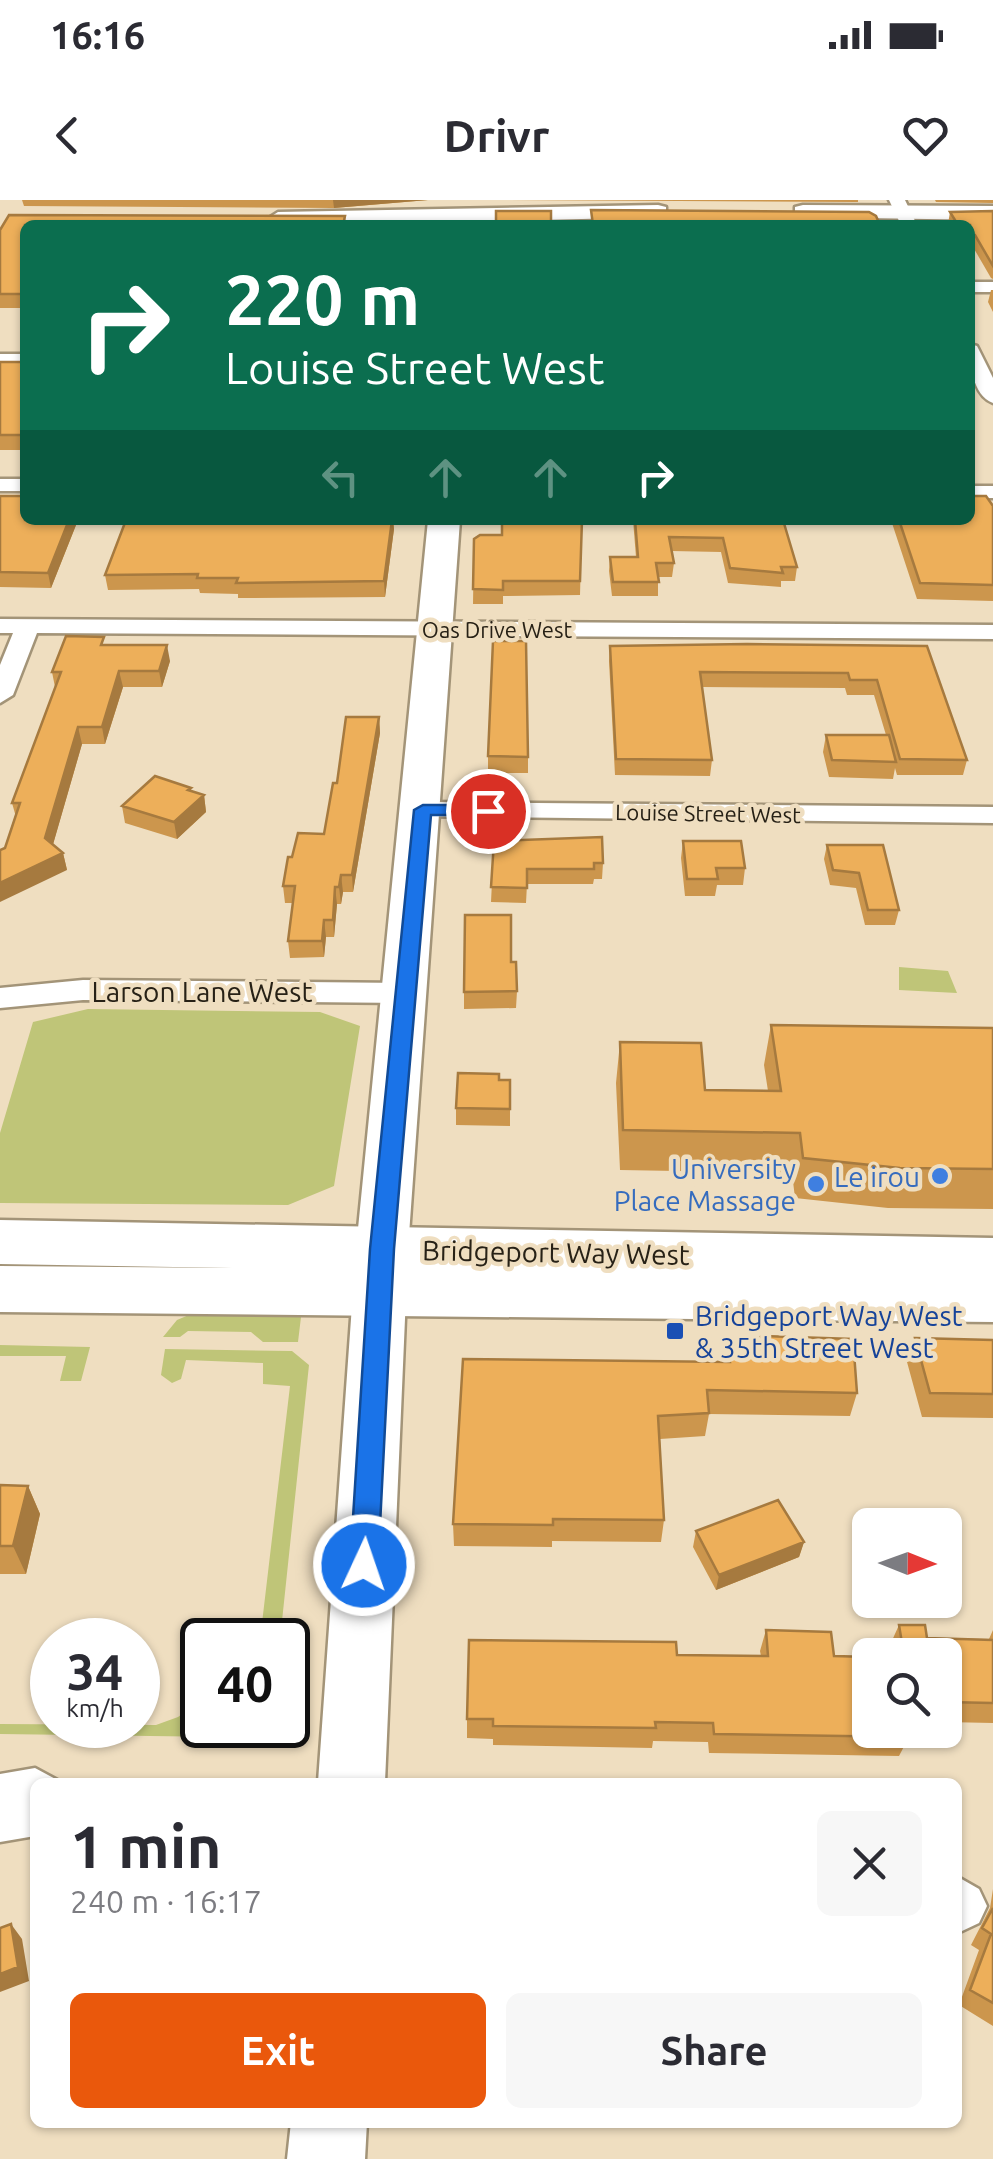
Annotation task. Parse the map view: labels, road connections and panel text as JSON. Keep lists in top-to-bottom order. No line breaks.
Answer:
{"streets":{"main road":["Bridgeport Way West"],"street":["Oas Drive West","Louise Street West","Larson Lane West"]},"places":{"other":["Le irou","University Place Massage"],"transit":["Bridgeport Way West & 35th Street West"]},"north":"right","page":{"status":"16:16","header":"Drivr","turn":["220 m","Louise Street West"],"speed":"34 km/h","limit":"40","heading":["1 min","240 m · 16:17"],"buttons":["Exit","Share"]}}
